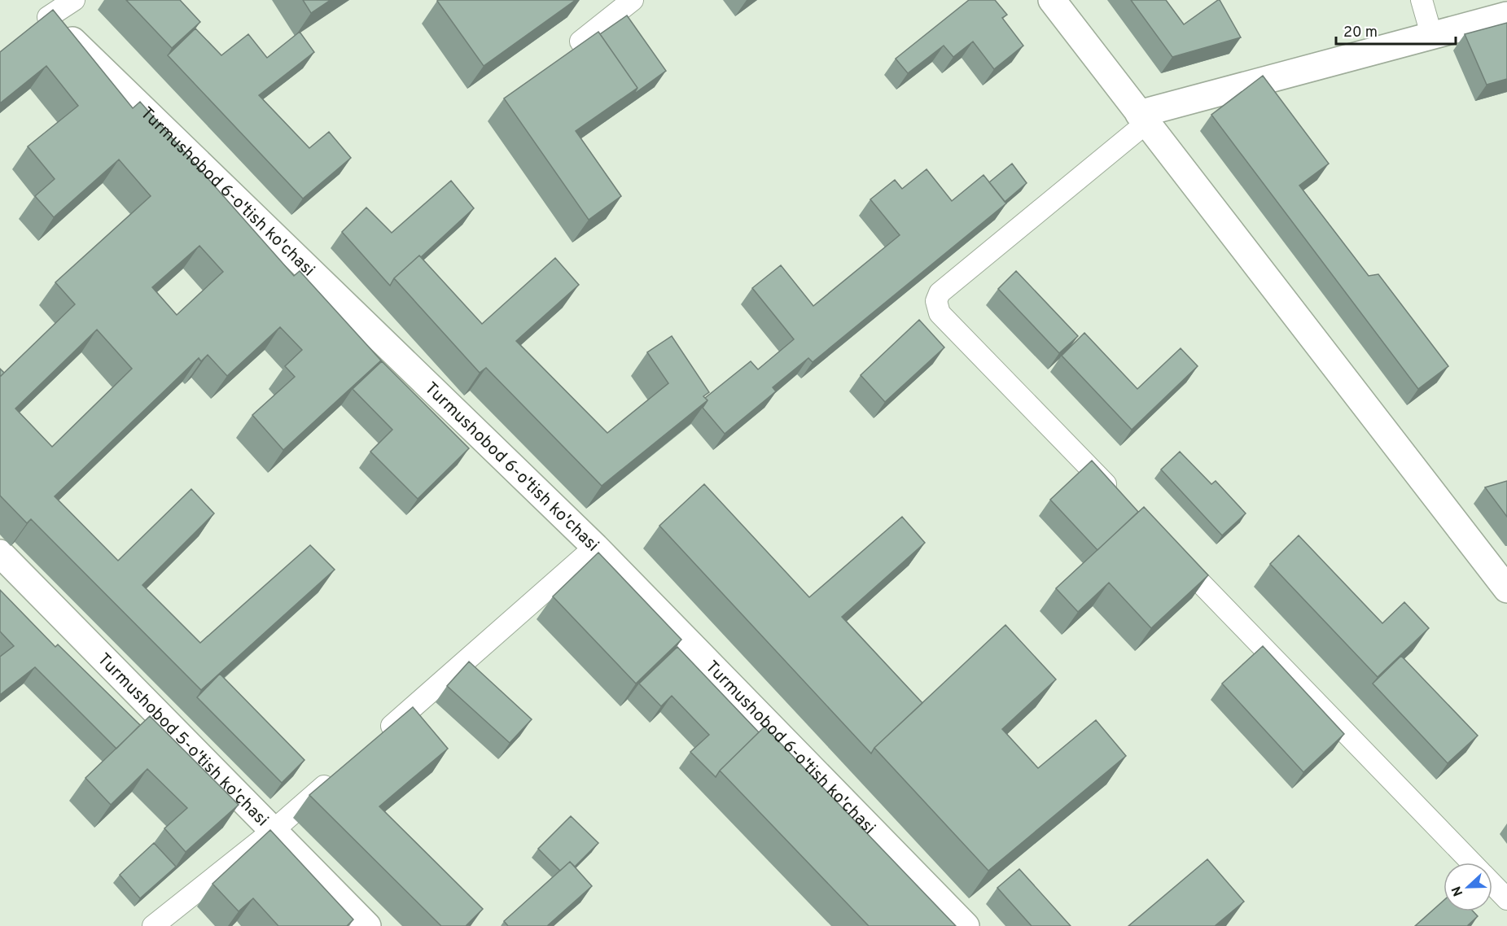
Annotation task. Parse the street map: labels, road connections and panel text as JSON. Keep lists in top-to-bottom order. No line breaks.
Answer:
{"streets":{"street":["Turmushobod 6-o'tish ko'chasi","Turmushobod 5-o'tish ko'chasi"]},"scale_bar":"20 m","north":"left"}
